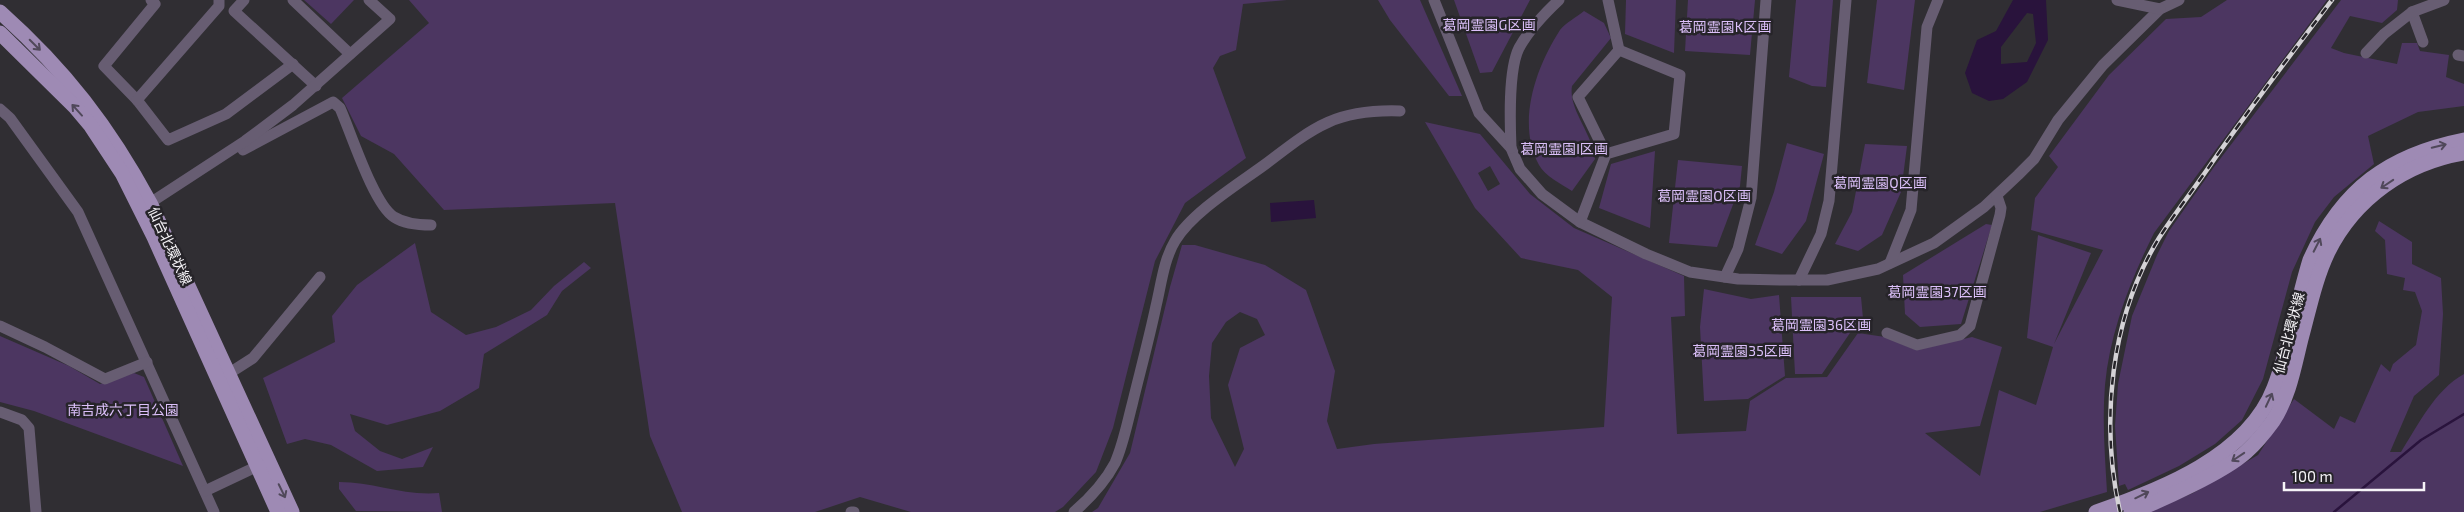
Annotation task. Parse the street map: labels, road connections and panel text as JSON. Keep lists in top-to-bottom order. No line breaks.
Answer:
{"streets":{"main road":["仙台北環状線"]},"parks":["葛岡霊園G区画","葛岡霊園K区画","葛岡霊園I区画","葛岡霊園Q区画","葛岡霊園O区画","葛岡霊園37区画","葛岡霊園36区画","葛岡霊園35区画","南吉成六丁目公園"],"scale_bar":"100 m"}
